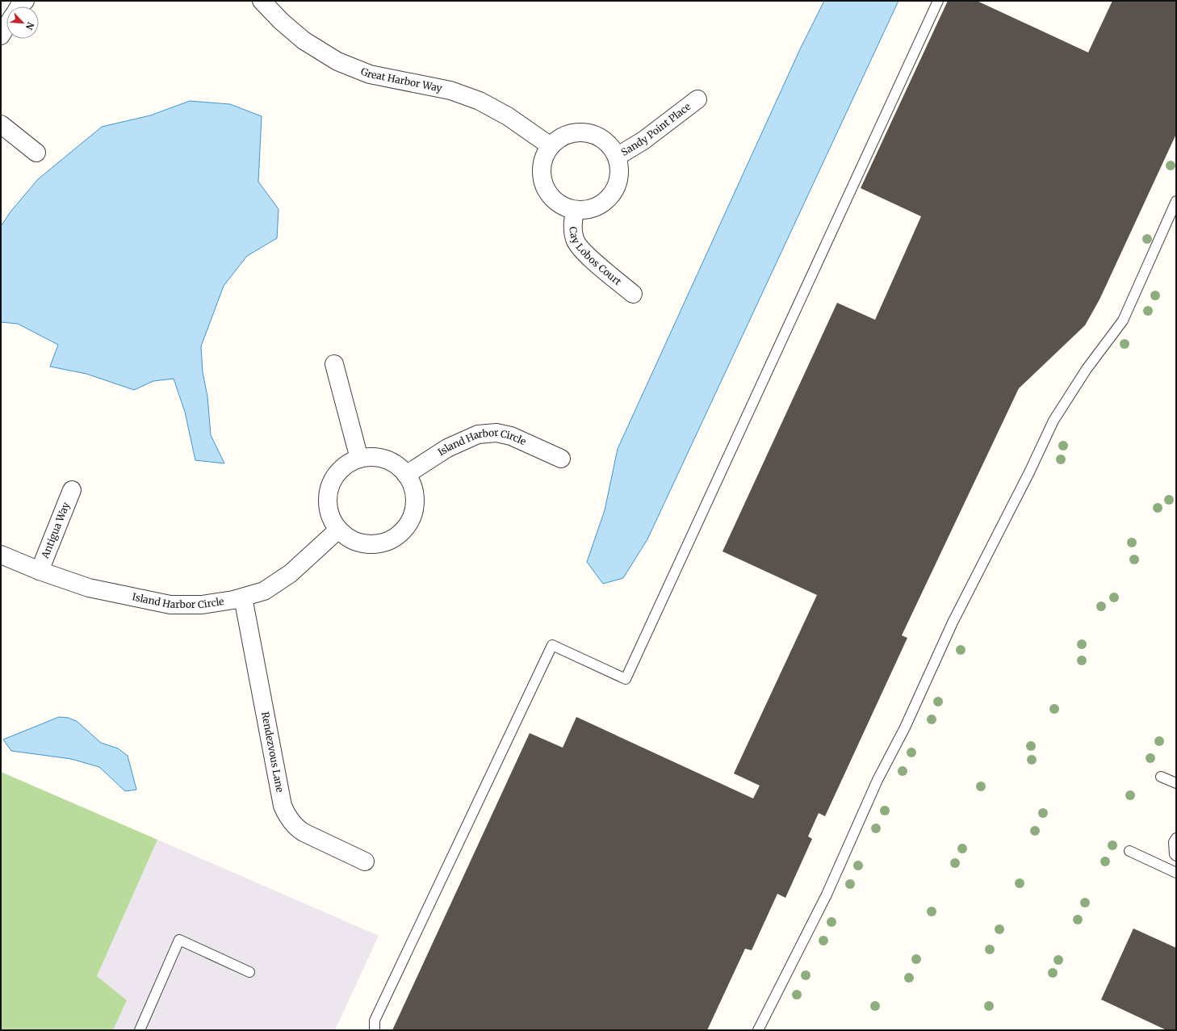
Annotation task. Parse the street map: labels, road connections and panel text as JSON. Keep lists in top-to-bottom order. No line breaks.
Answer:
{"streets":{"street":["Great Harbor Way","Sandy Point Place","Cay Lobos Court","Island Harbor Circle","Antigua Way","Rendezvous Lane"]},"crossings":[["Great Harbor Way","Sandy Point Place"],["Great Harbor Way","Cay Lobos Court"],["Sandy Point Place","Cay Lobos Court"],["Island Harbor Circle","Antigua Way"],["Island Harbor Circle","Rendezvous Lane"]],"north":"bottom right"}
